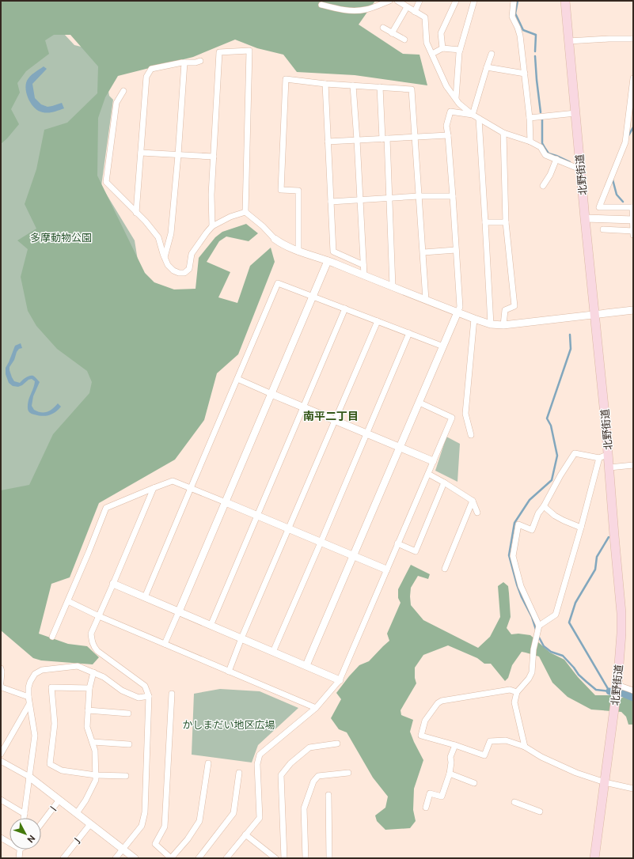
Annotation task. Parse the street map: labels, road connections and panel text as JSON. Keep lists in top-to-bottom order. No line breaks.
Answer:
{"streets":{"main road":["北野街道"],"street":["I","J"]},"districts":["南平二丁目"],"parks":["多摩動物公園","かしまだい地区広場"],"north":"bottom right"}
